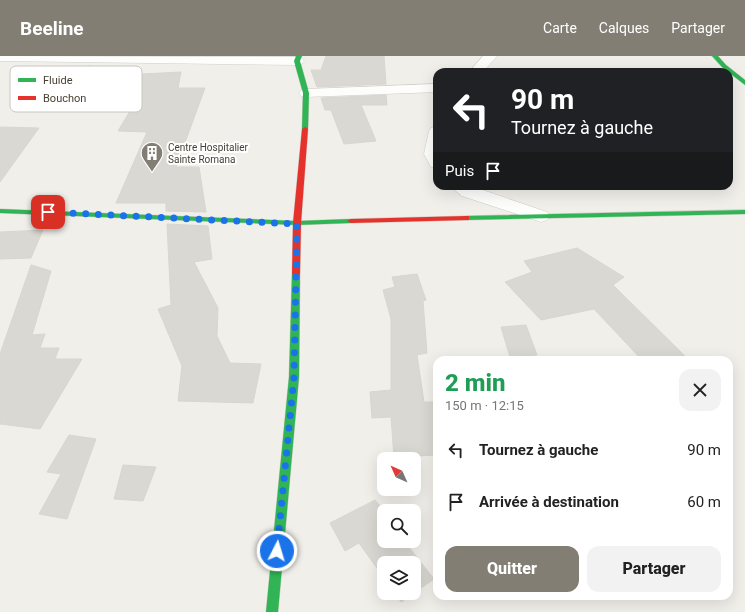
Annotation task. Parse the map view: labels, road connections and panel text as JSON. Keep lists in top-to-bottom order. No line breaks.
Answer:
{"places":{"building":["Centre Hospitalier Sainte Romana"]},"legend":["Fluide","Bouchon"],"north":"top left","page":{"header":"Beeline","nav":["Carte","Calques","Partager"],"turn":["90 m","Tournez à gauche"],"then":"Puis","heading":["2 min","150 m · 12:15"],"list":[{"name":"Tournez à gauche","value":"90 m"},{"name":"Arrivée à destination","value":"60 m"}],"buttons":["Quitter","Partager"]}}
